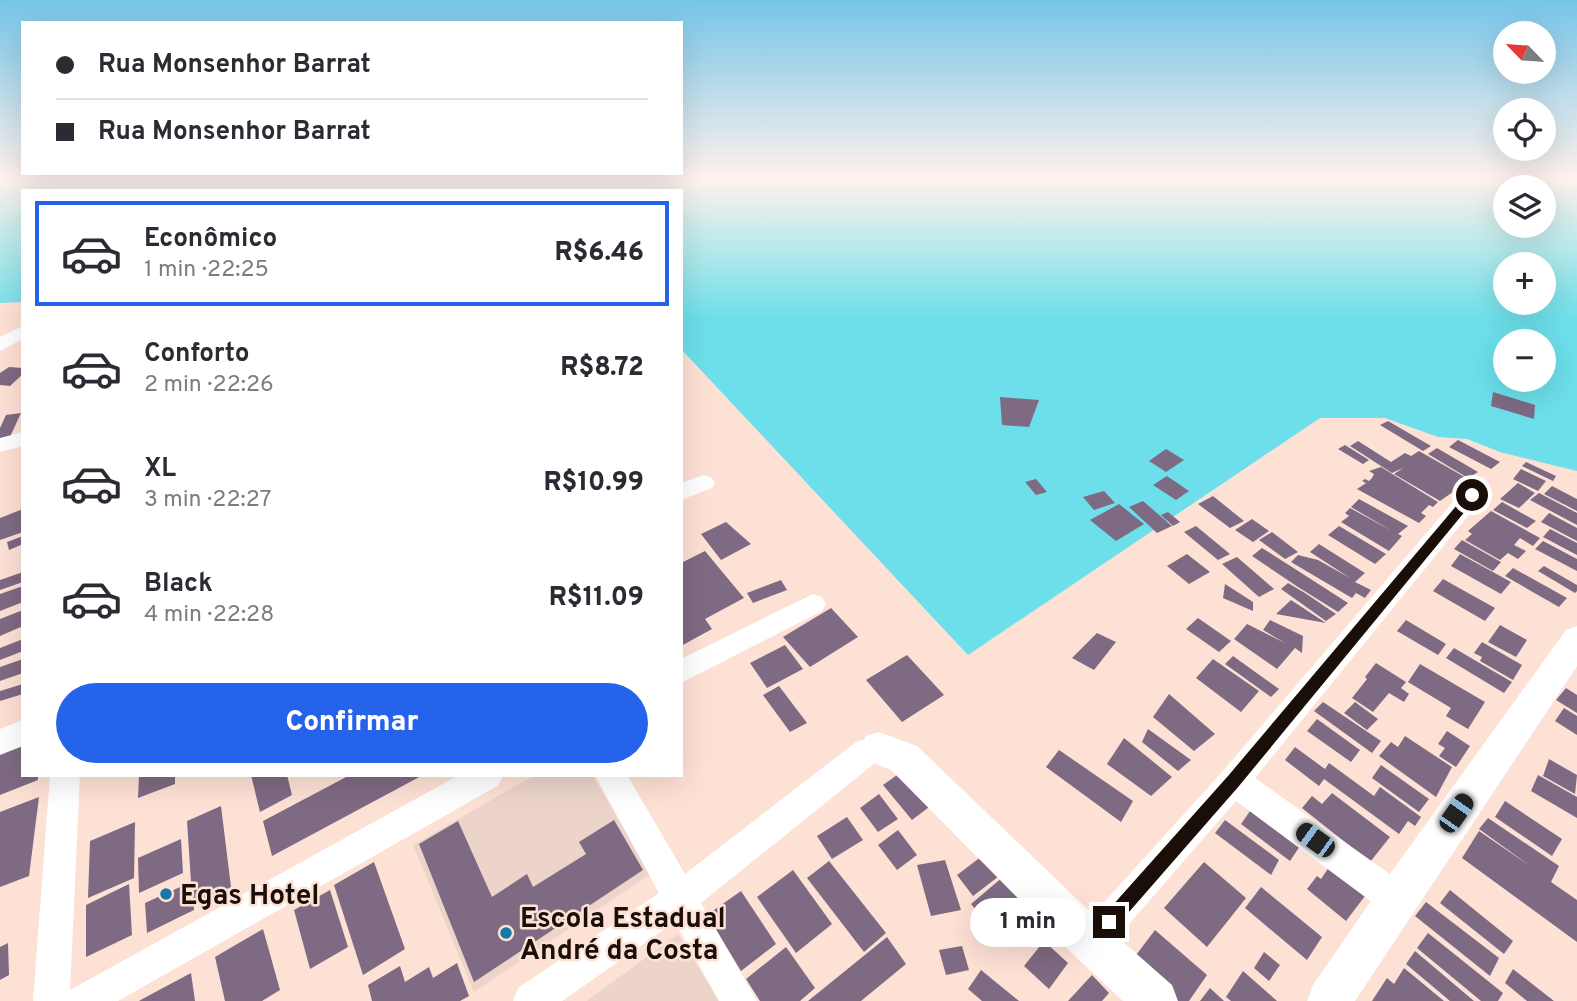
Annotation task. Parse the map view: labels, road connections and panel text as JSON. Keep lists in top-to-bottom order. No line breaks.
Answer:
{"places":["Egas Hotel","Escola Estadual André da Costa"],"north":"top left","page":{"map_buttons":["+","−"],"banner":["Rua Monsenhor Barrat","Rua Monsenhor Barrat"],"list":[{"name":"Econômico","note":"1 min · 22:25","value":"R$6.46"},{"name":"Conforto","note":"2 min · 22:26","value":"R$8.72"},{"name":"XL","note":"3 min · 22:27","value":"R$10.99"},{"name":"Black","note":"4 min · 22:28","value":"R$11.09"}],"buttons":"Confirmar","bubble":"1 min"}}
